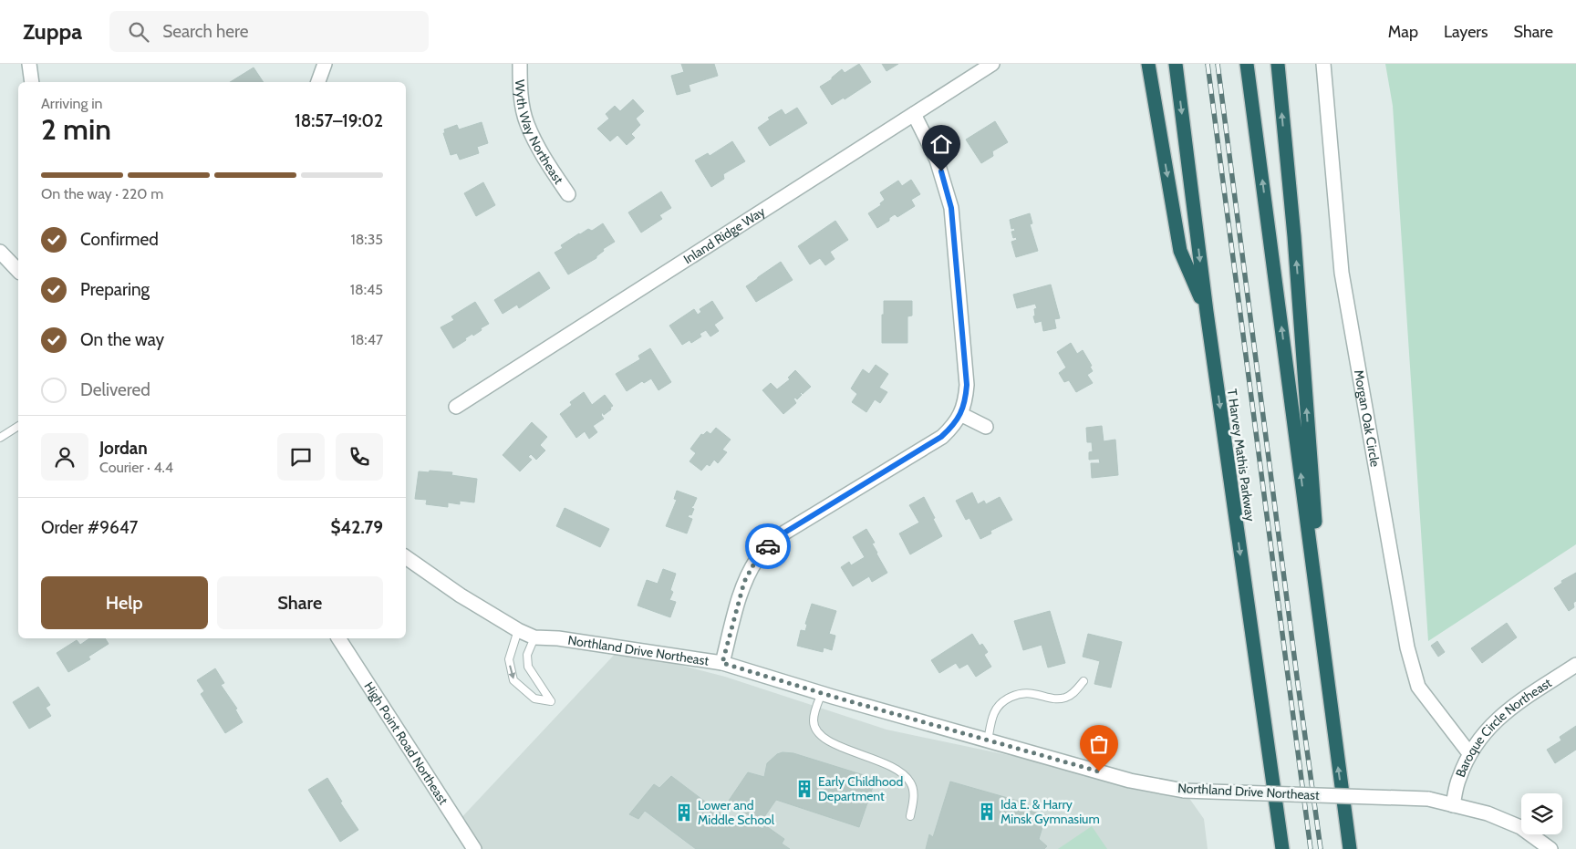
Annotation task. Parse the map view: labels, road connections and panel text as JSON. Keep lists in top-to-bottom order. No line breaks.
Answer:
{"streets":{"highway":["T Harvey Mathis Parkway"],"street":["Wyth Way Northeast","Inland Ridge Way","Morgan Oak Circle","Northland Drive Northeast","Baroque Circle Northeast","High Point Road Northeast"]},"crossings":[["Morgan Oak Circle","Baroque Circle Northeast"],["Northland Drive Northeast","Baroque Circle Northeast"]],"places":{"building":["Early Childhood Department","Ida E. & Harry Minsk Gymnasium","Lower and Middle School"]},"page":{"header":"Zuppa","search":"Search here","nav":["Map","Layers","Share"],"heading":["2 min","Arriving in","18:57–19:02"],"panel":["Jordan","Courier · 4.4","Order #9647","$42.79"],"bar":"On the way · 220 m","list":[["Confirmed","18:35"],["Preparing","18:45"],["On the way","18:47"],"Delivered"],"buttons":["Help","Share"]}}
